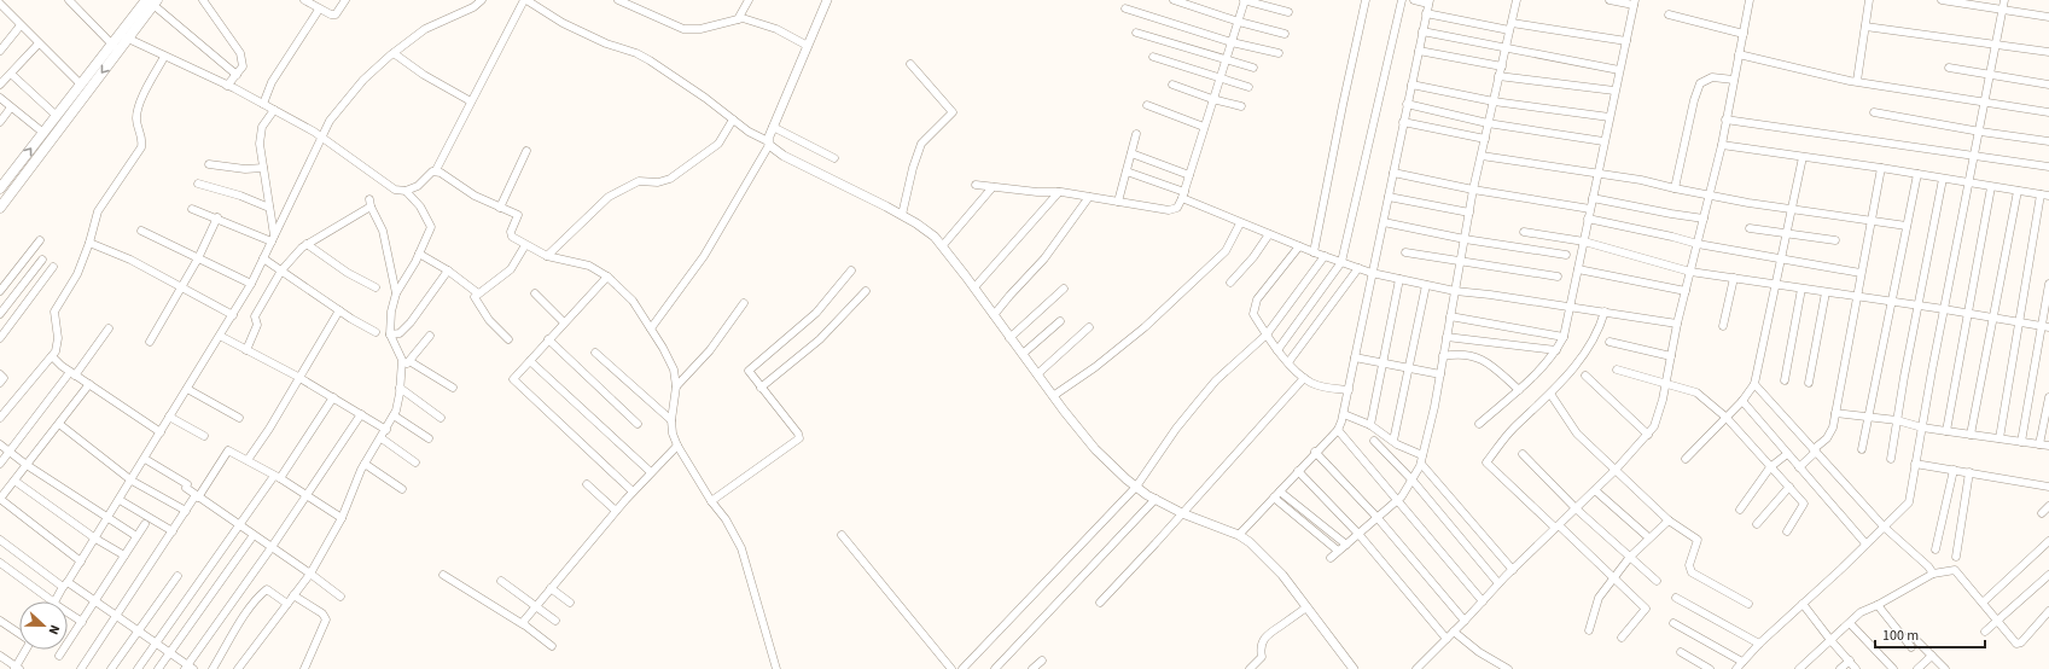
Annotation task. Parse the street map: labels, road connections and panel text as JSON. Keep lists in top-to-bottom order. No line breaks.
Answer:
{"scale_bar":"100 m","north":"right"}
